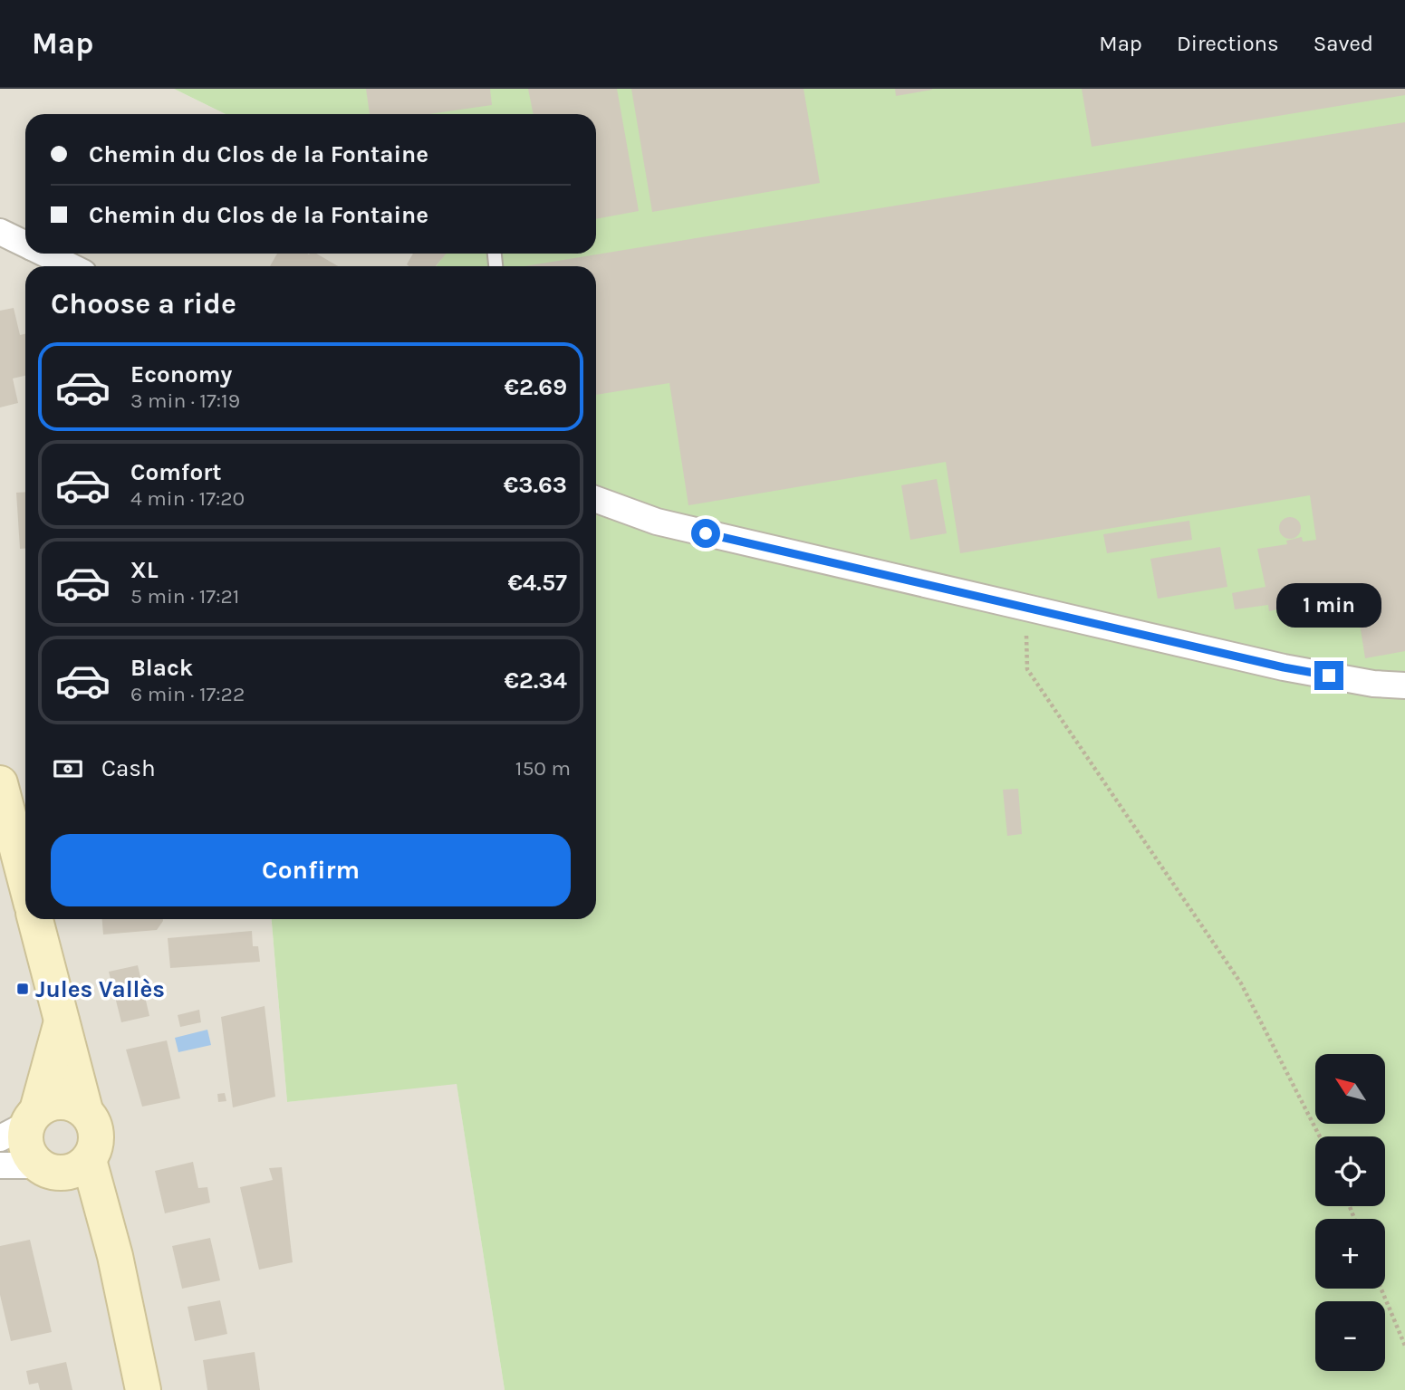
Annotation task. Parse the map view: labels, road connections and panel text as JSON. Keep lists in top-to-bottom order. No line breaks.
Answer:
{"places":{"transit":["Jules Vallès"]},"north":"top left","page":{"header":"Map","nav":["Map","Directions","Saved"],"banner":["Chemin du Clos de la Fontaine","Chemin du Clos de la Fontaine"],"heading":"Choose a ride","list":[{"name":"Economy","note":"3 min · 17:19","value":"€2.69"},{"name":"Comfort","note":"4 min · 17:20","value":"€3.63"},{"name":"XL","note":"5 min · 17:21","value":"€4.57"},{"name":"Black","note":"6 min · 17:22","value":"€2.34"}],"bubble":"1 min","pay":["Cash","150 m"],"buttons":"Confirm","map_buttons":["+","−"]}}
